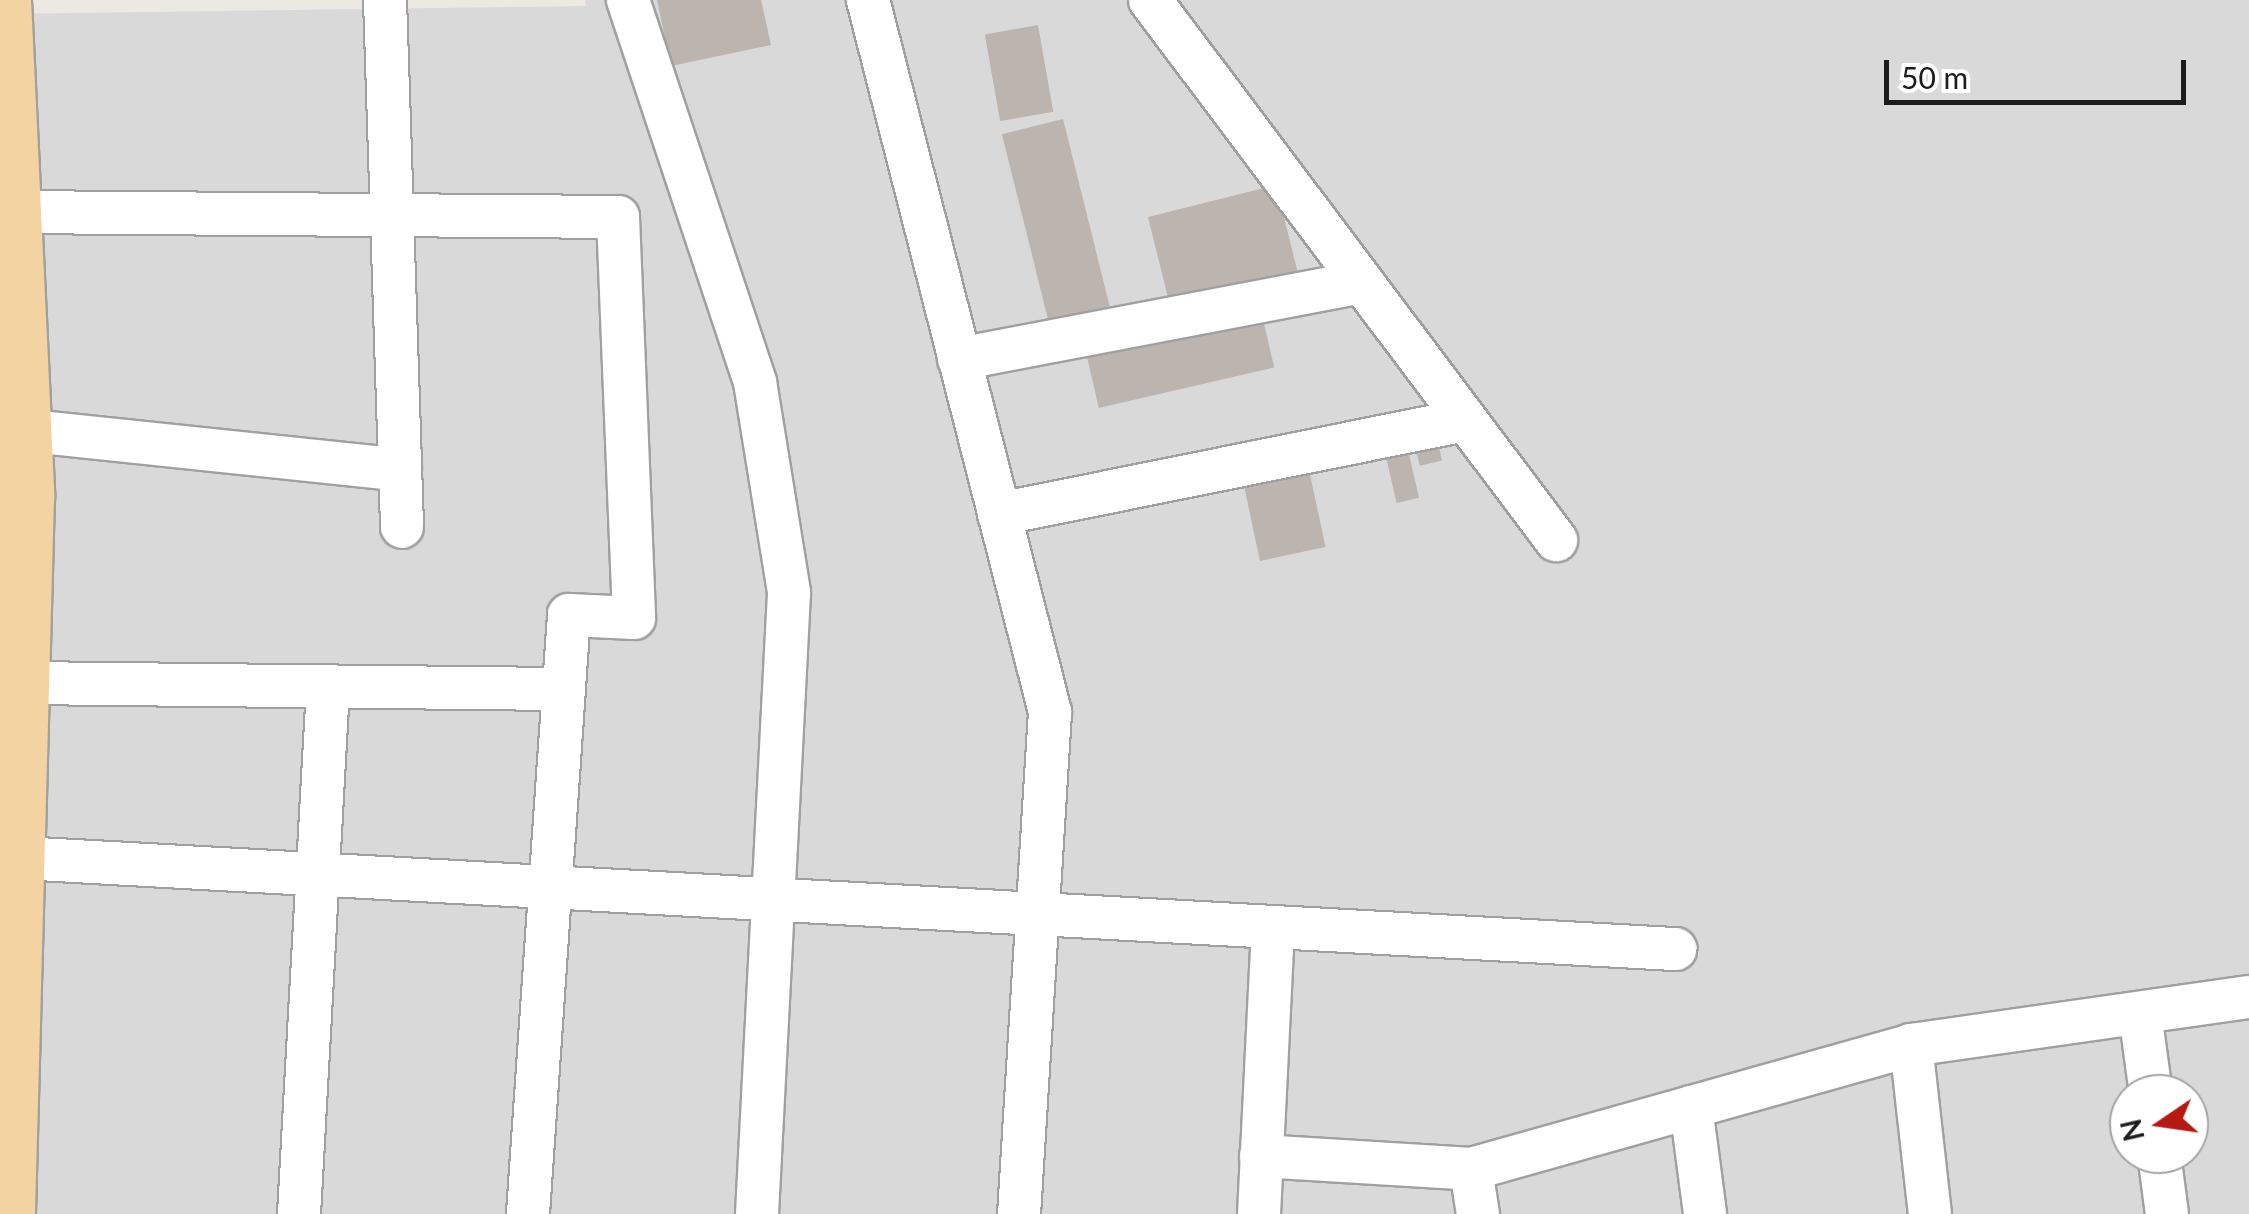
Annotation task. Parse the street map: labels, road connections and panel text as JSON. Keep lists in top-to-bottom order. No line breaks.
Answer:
{"scale_bar":"50 m","north":"left"}
